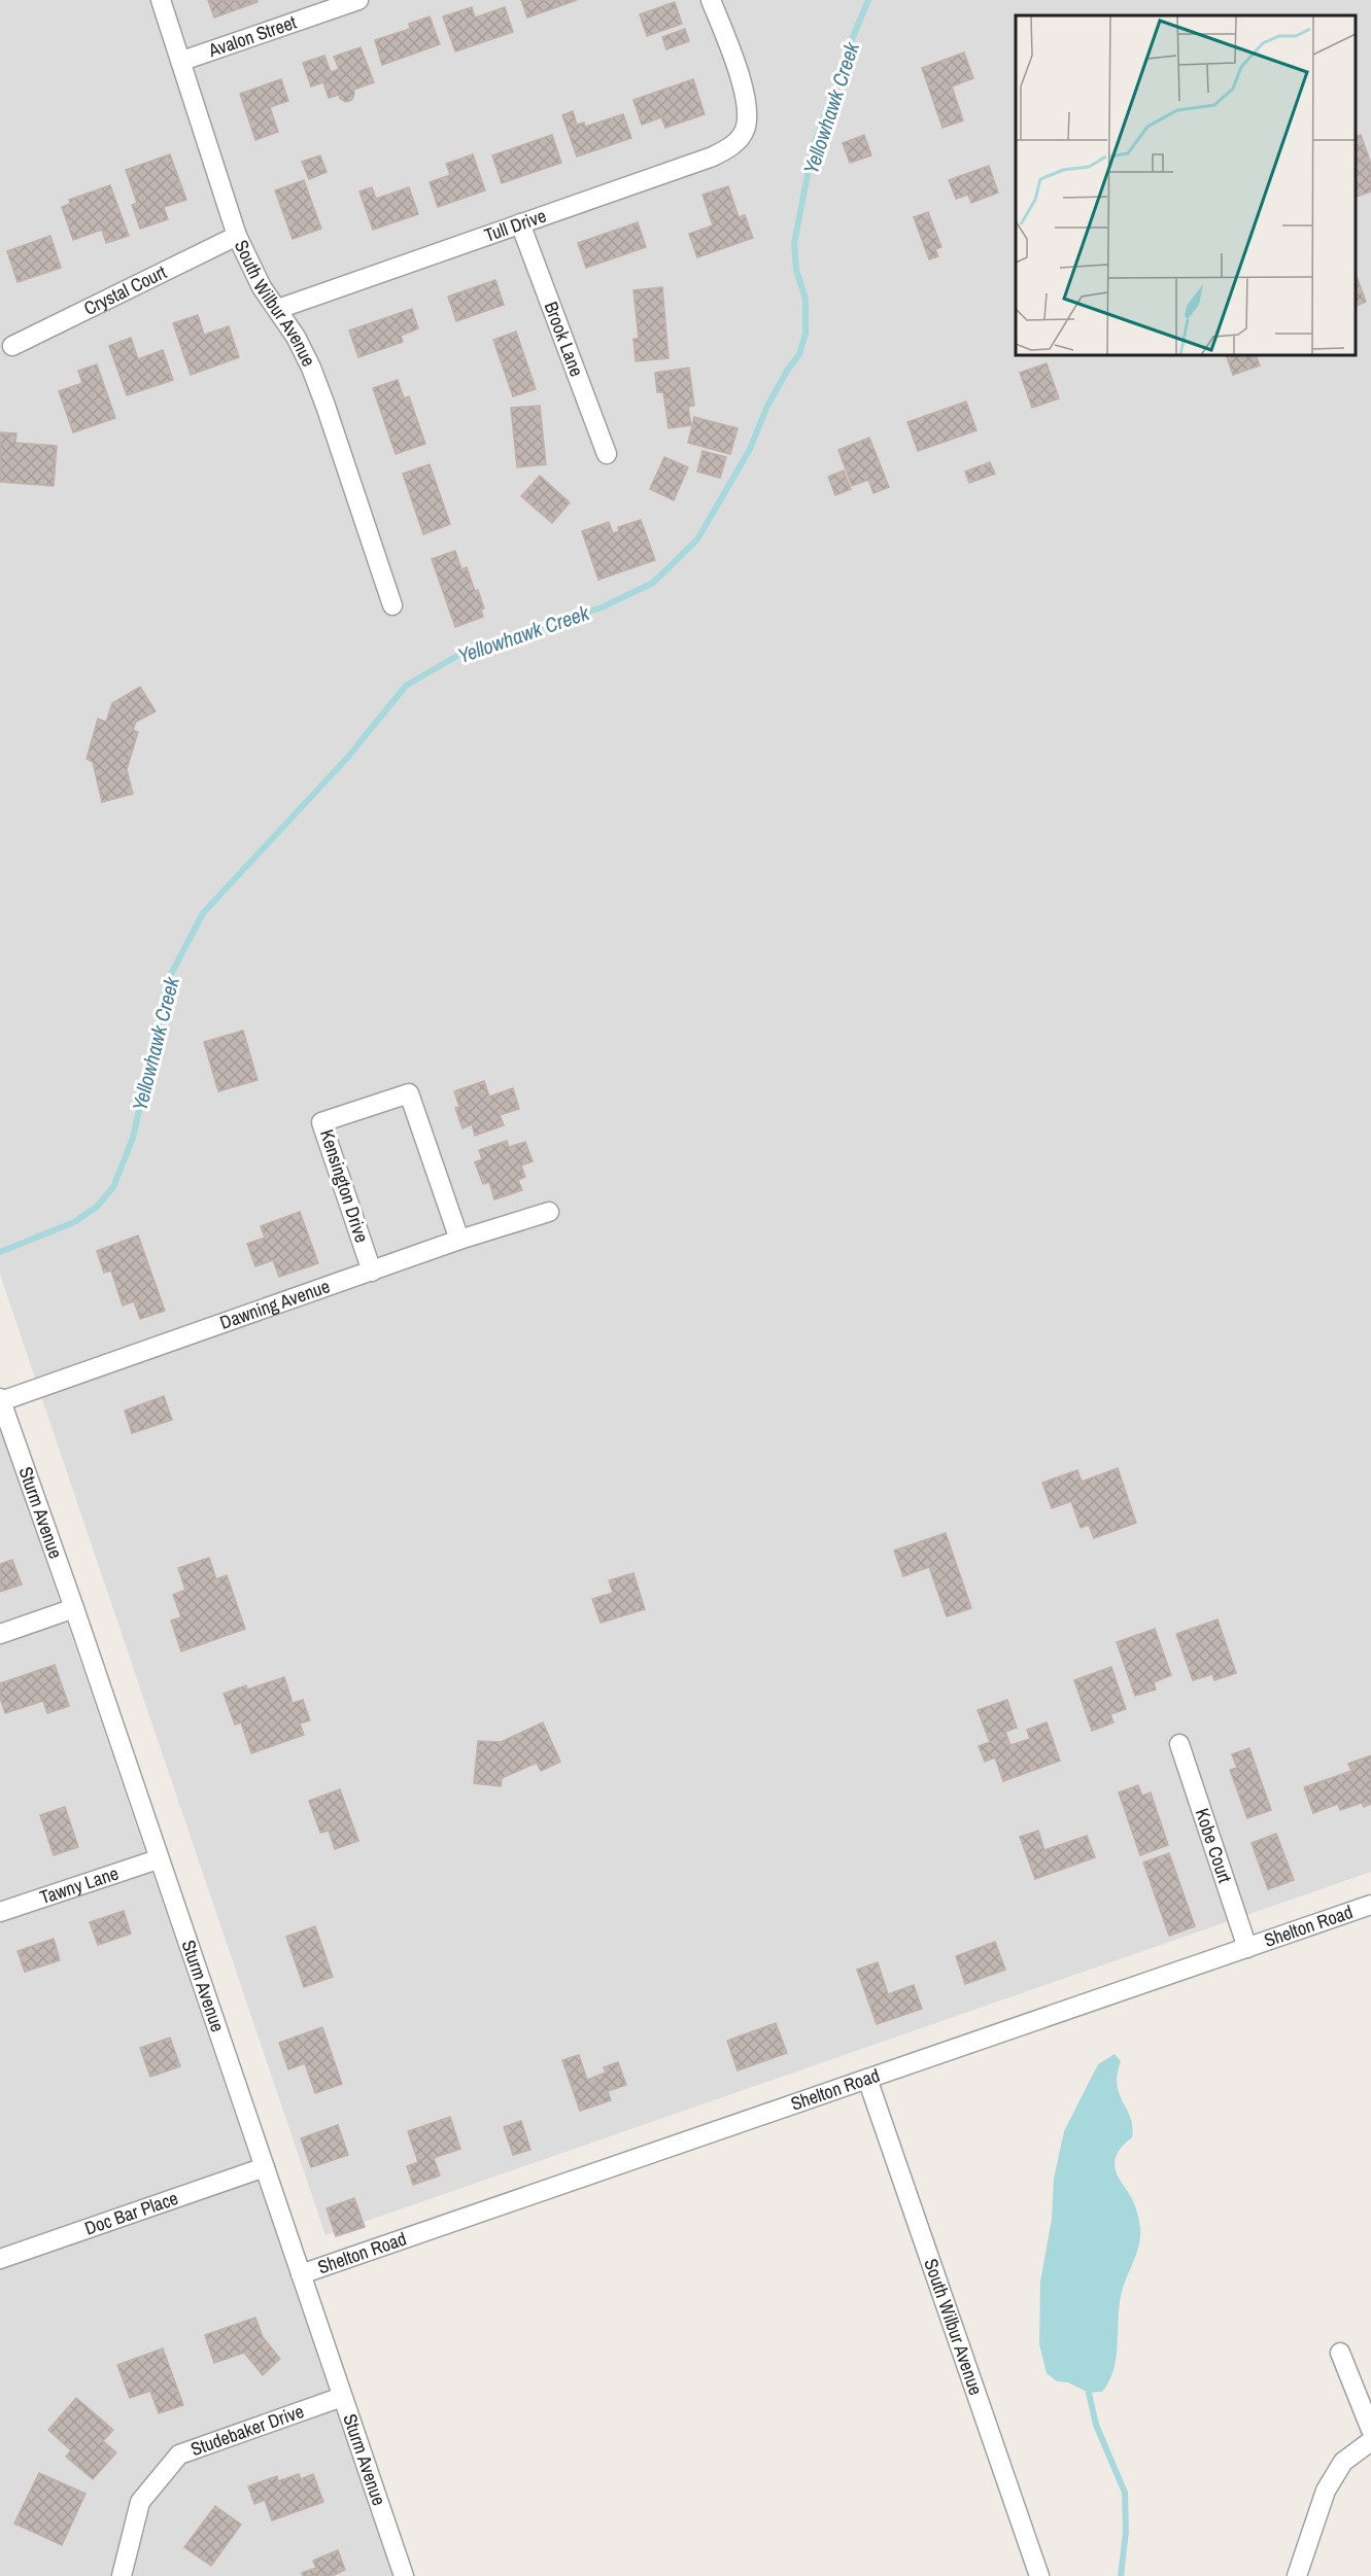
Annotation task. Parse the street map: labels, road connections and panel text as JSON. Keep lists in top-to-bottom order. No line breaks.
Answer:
{"streets":{"street":["Avalon Street","Tull Drive","Crystal Court","South Wilbur Avenue","Brook Lane","Kensington Drive","Dawning Avenue","Sturm Avenue","Kobe Court","Tawny Lane","Shelton Road","Doc Bar Place","Studebaker Drive"]},"crossings":[["Avalon Street","South Wilbur Avenue"],["Tull Drive","South Wilbur Avenue"],["Tull Drive","Brook Lane"],["Crystal Court","South Wilbur Avenue"],["South Wilbur Avenue","Shelton Road"],["Kensington Drive","Dawning Avenue"],["Dawning Avenue","Sturm Avenue"],["Sturm Avenue","Tawny Lane"],["Sturm Avenue","Shelton Road"],["Sturm Avenue","Doc Bar Place"],["Sturm Avenue","Studebaker Drive"],["Kobe Court","Shelton Road"]],"water":["Yellowhawk Creek"]}
